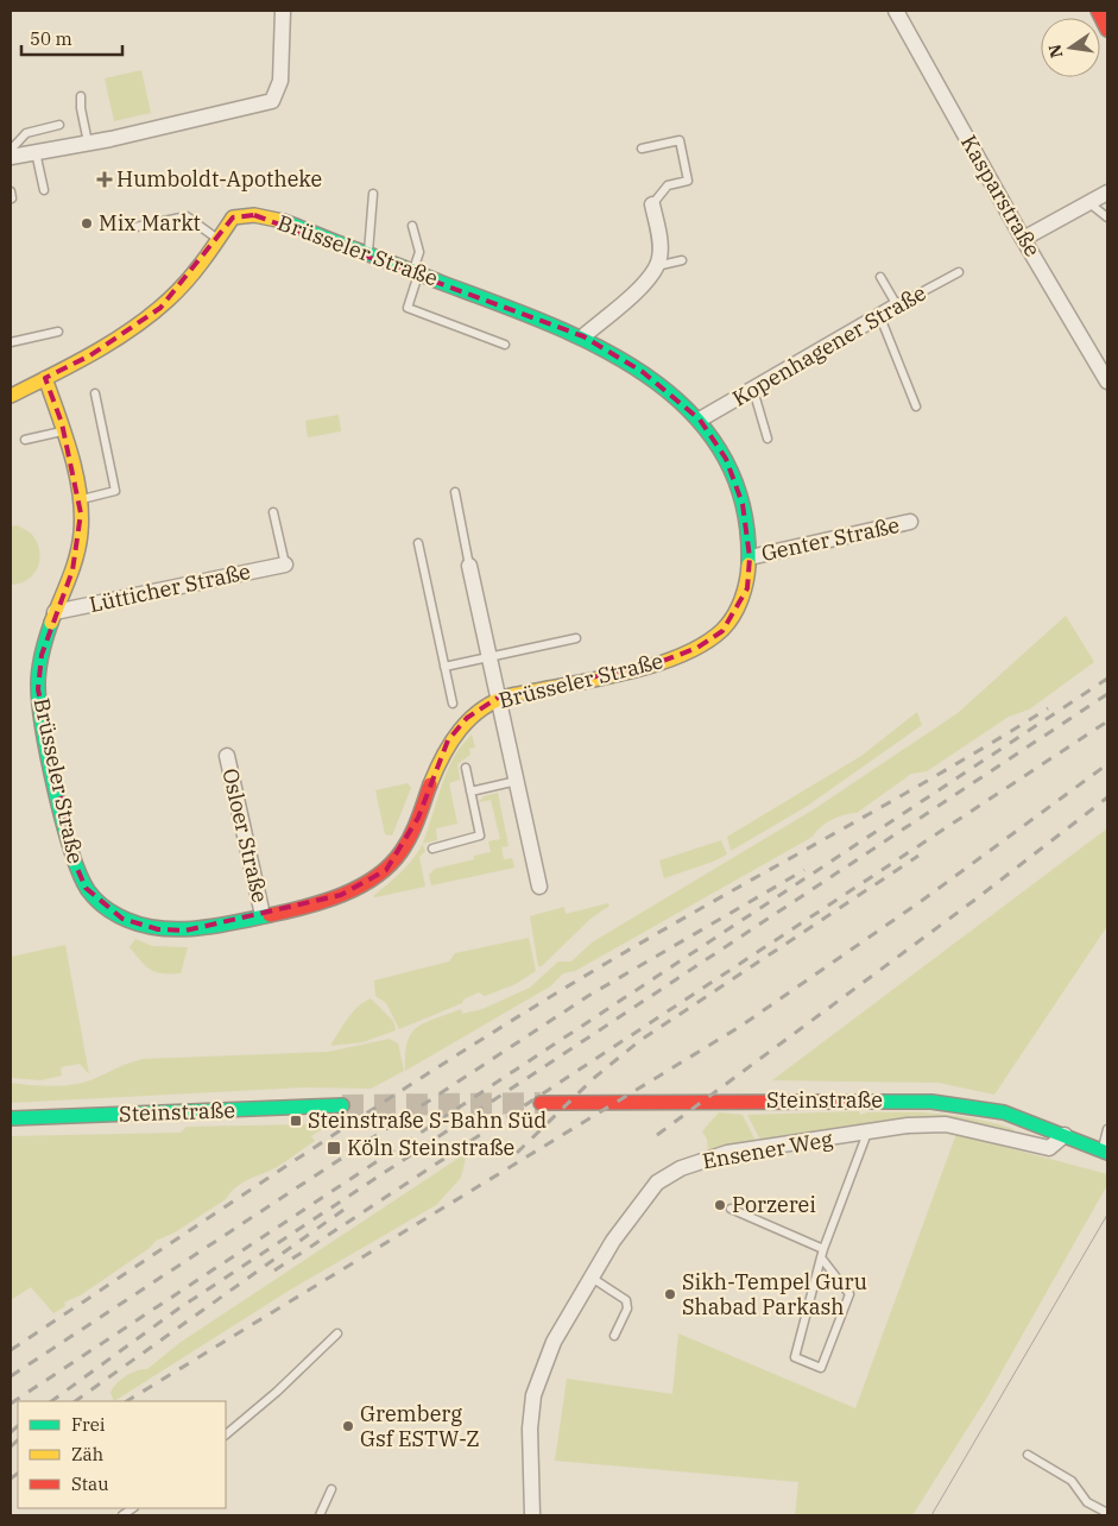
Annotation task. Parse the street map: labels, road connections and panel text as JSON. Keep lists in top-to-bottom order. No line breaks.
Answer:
{"streets":{"street":["Kasparstraße","Brüsseler Straße","Kopenhagener Straße","Genter Straße","Lütticher Straße","Osloer Straße","Steinstraße","Ensener Weg"]},"crossings":[["Brüsseler Straße","Kopenhagener Straße"],["Brüsseler Straße","Genter Straße"],["Brüsseler Straße","Lütticher Straße"],["Brüsseler Straße","Osloer Straße"],["Steinstraße","Ensener Weg"]],"places":{"health":["Humboldt-Apotheke"],"other":["Mix Markt","Porzerei","Sikh-Tempel Guru Shabad Parkash","Gremberg Gsf ESTW-Z"],"transit":["Steinstraße S-Bahn Süd","Köln Steinstraße"]},"legend":["Frei","Zäh","Stau"],"scale_bar":"50 m","north":"left"}
